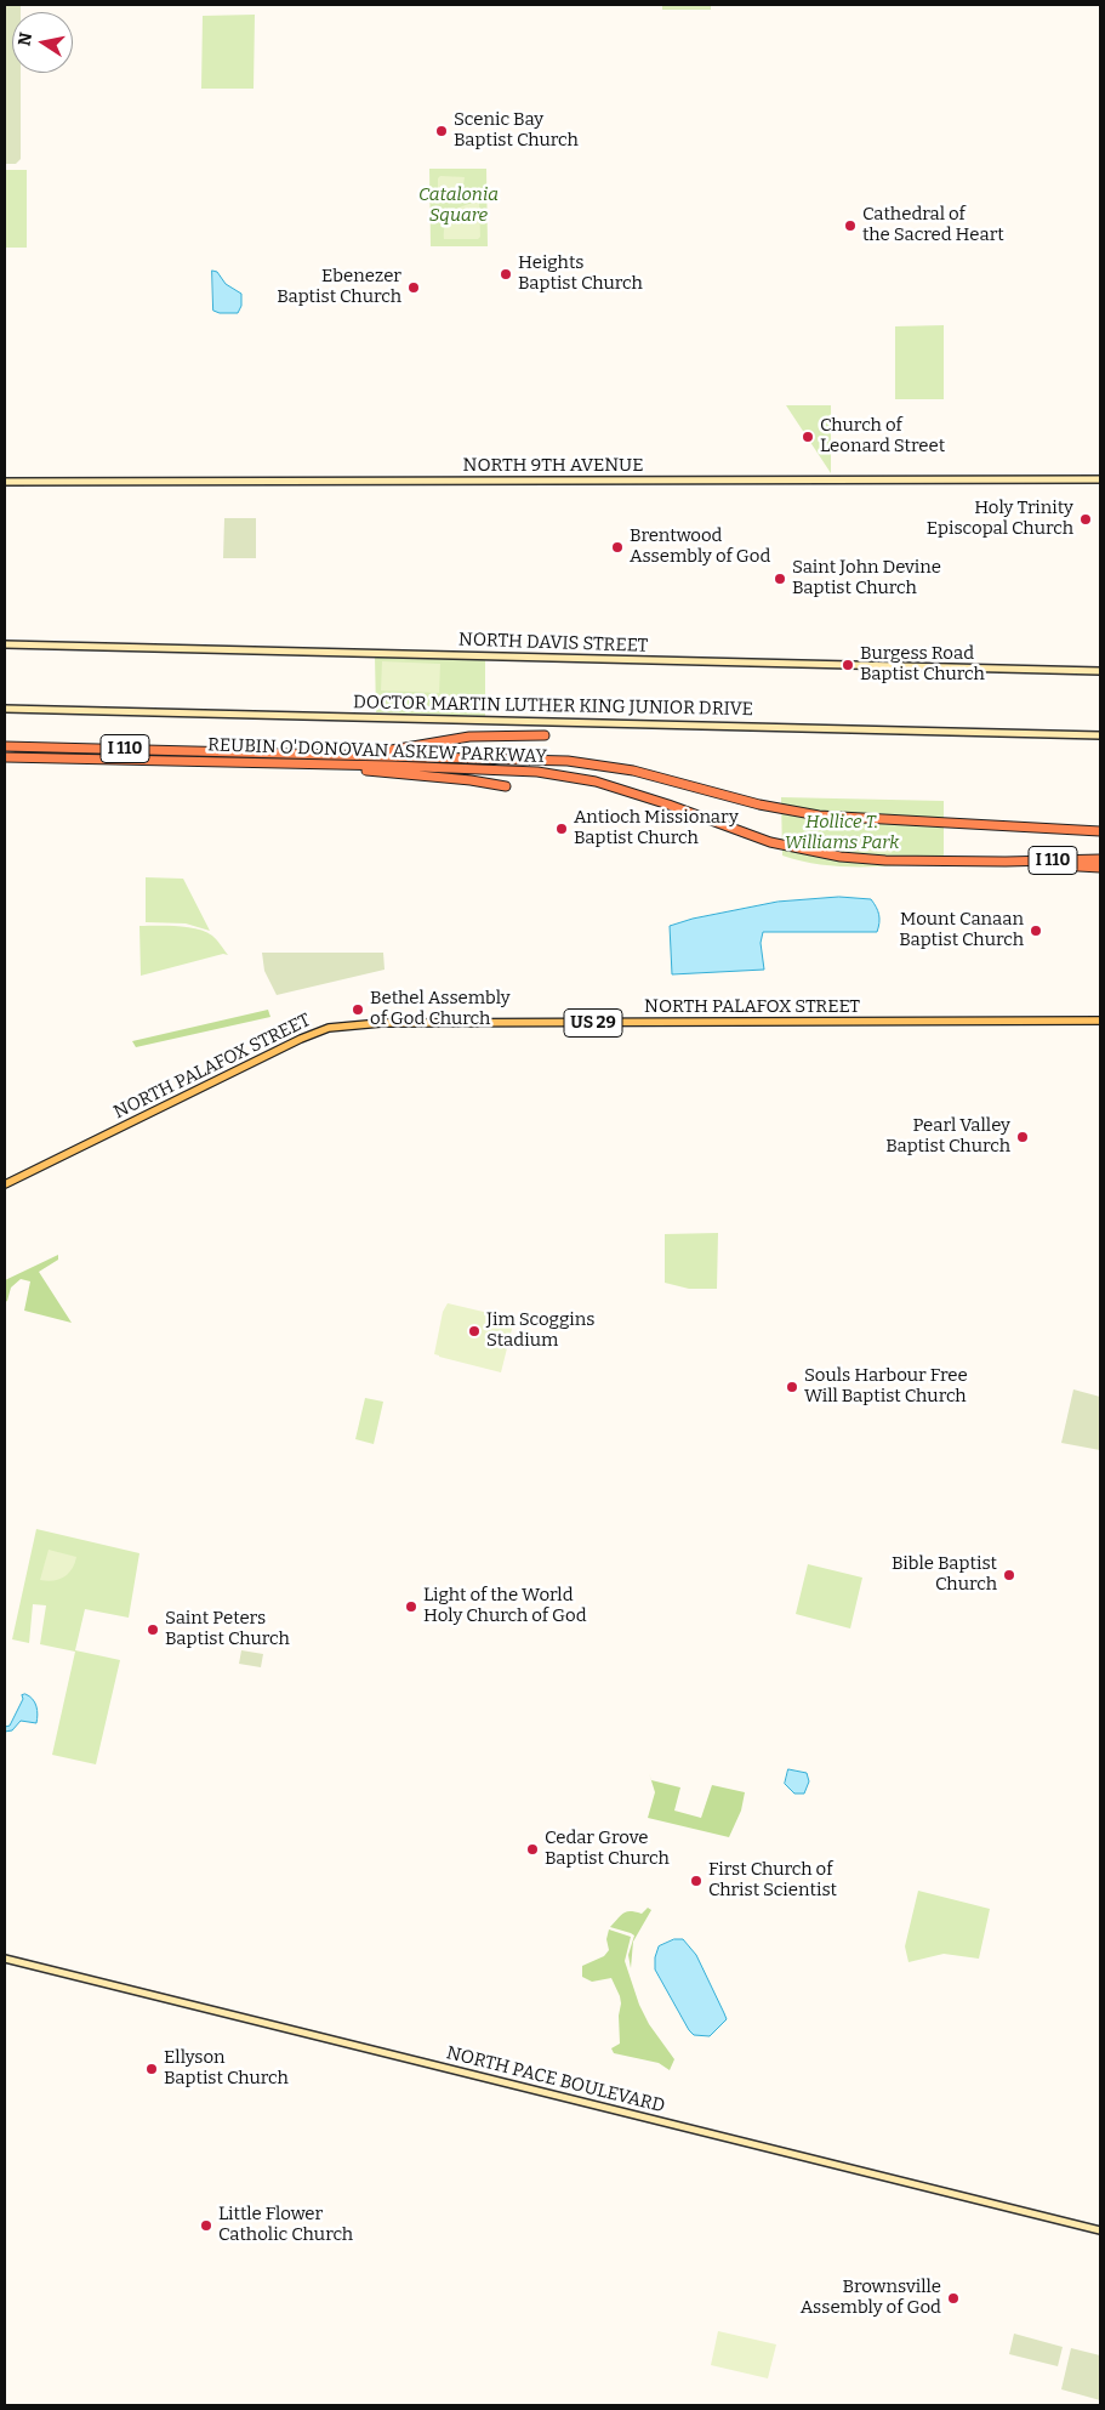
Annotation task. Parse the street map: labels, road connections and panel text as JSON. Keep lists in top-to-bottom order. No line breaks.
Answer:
{"streets":{"highway":["I 110","REUBIN O'DONOVAN ASKEW PARKWAY"],"main road":["NORTH 9TH AVENUE","NORTH DAVIS STREET","DOCTOR MARTIN LUTHER KING JUNIOR DRIVE","NORTH PALAFOX STREET","US 29","NORTH PACE BOULEVARD"]},"parks":["Catalonia Square","Hollice T. Williams Park"],"places":["Scenic Bay Baptist Church","Cathedral of the Sacred Heart","Heights Baptist Church","Ebenezer Baptist Church","Church of Leonard Street","Holy Trinity Episcopal Church","Brentwood Assembly of God","Saint John Devine Baptist Church","Burgess Road Baptist Church","Antioch Missionary Baptist Church","Mount Canaan Baptist Church","Bethel Assembly of God Church","Pearl Valley Baptist Church","Jim Scoggins Stadium","Souls Harbour Free Will Baptist Church","Bible Baptist Church","Light of the World Holy Church of God","Saint Peters Baptist Church","Cedar Grove Baptist Church","First Church of Christ Scientist","Ellyson Baptist Church","Little Flower Catholic Church","Brownsville Assembly of God"],"north":"left"}
